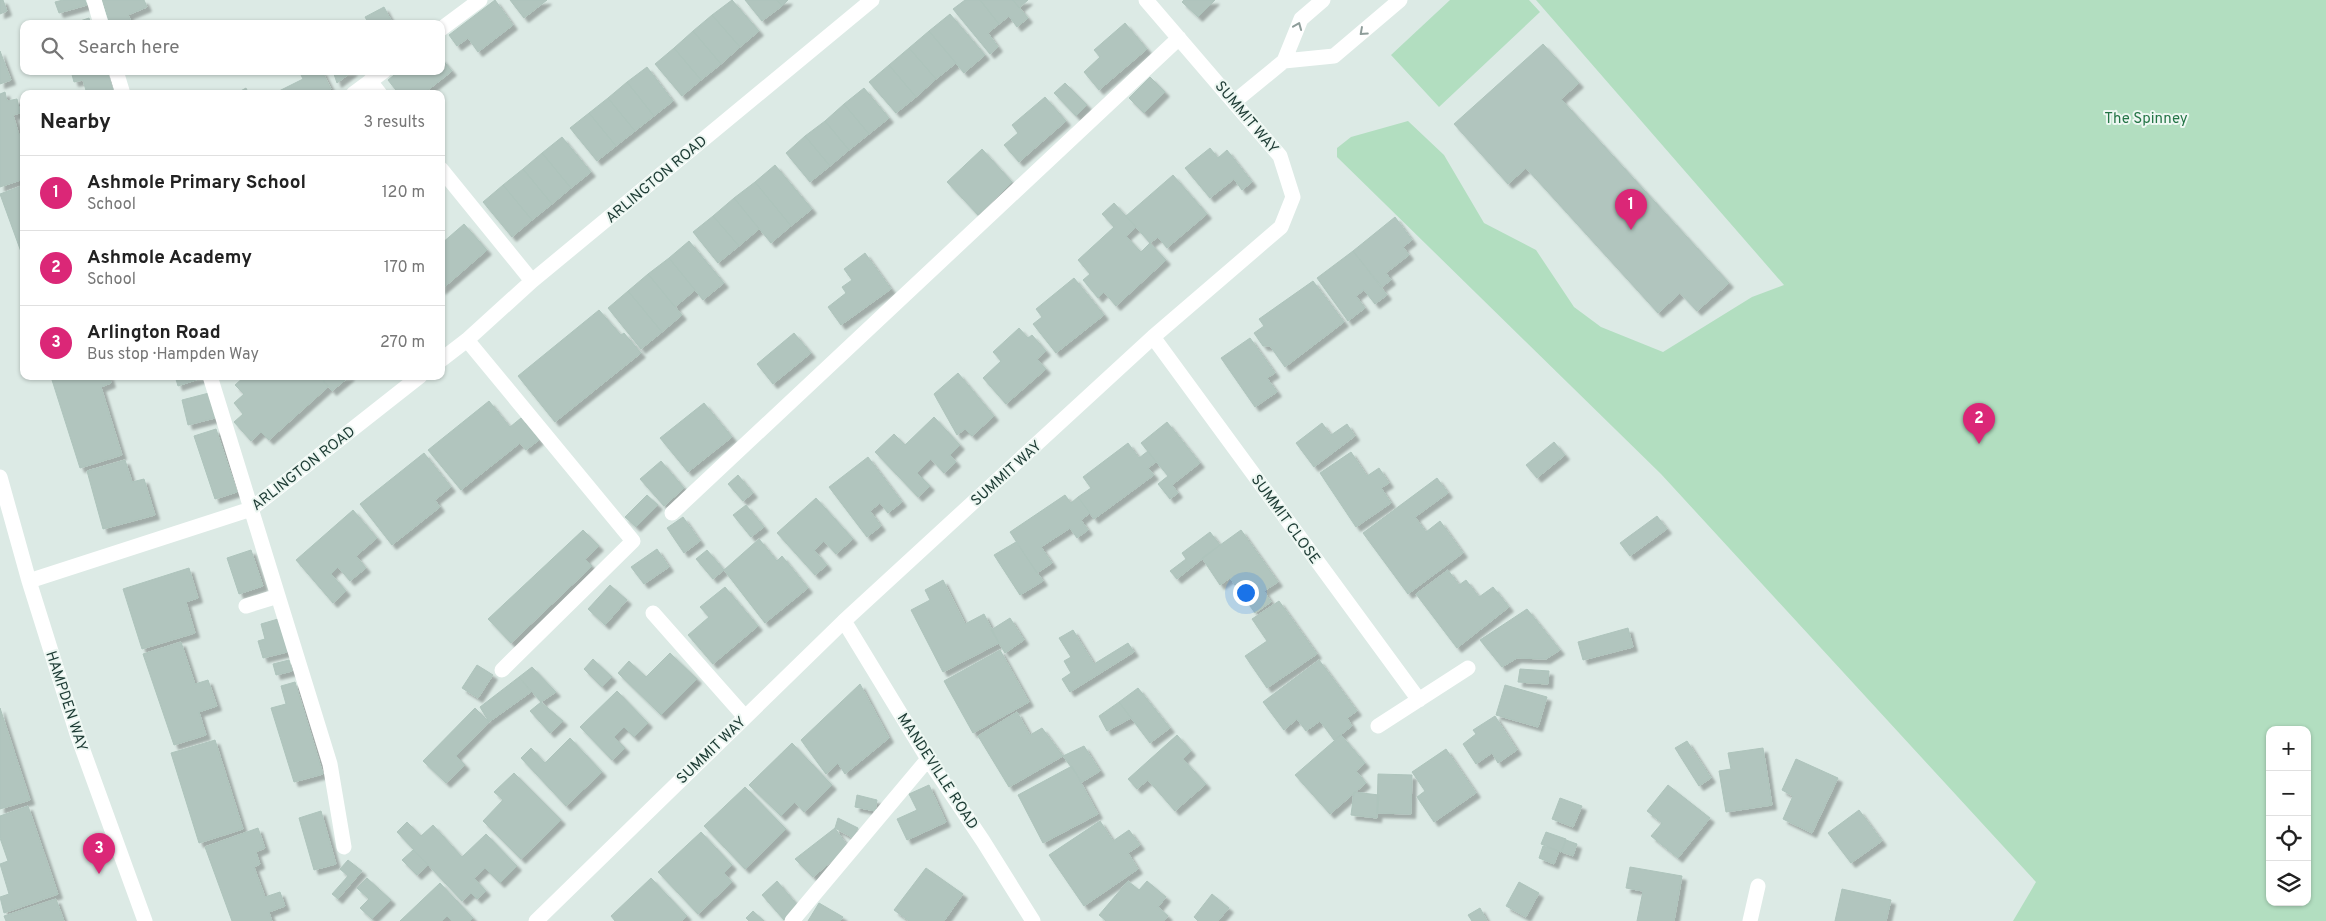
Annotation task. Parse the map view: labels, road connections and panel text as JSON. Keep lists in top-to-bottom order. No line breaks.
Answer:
{"streets":{"street":["SUMMIT WAY","ARLINGTON ROAD","SUMMIT CLOSE","HAMPDEN WAY","MANDEVILLE ROAD"]},"crossings":[["SUMMIT WAY","SUMMIT CLOSE"],["SUMMIT WAY","MANDEVILLE ROAD"],["ARLINGTON ROAD","HAMPDEN WAY"]],"parks":["The Spinney"],"page":{"search":"Search here","heading":["Nearby","3 results"],"list":[{"mark":"1","name":"Ashmole Primary School","note":"School","value":"120 m"},{"mark":"2","name":"Ashmole Academy","note":"School","value":"170 m"},{"mark":"3","name":"Arlington Road","note":"Bus stop · Hampden Way","value":"270 m"}],"pins":["1","2","3"],"map_buttons":["+","−"]}}
